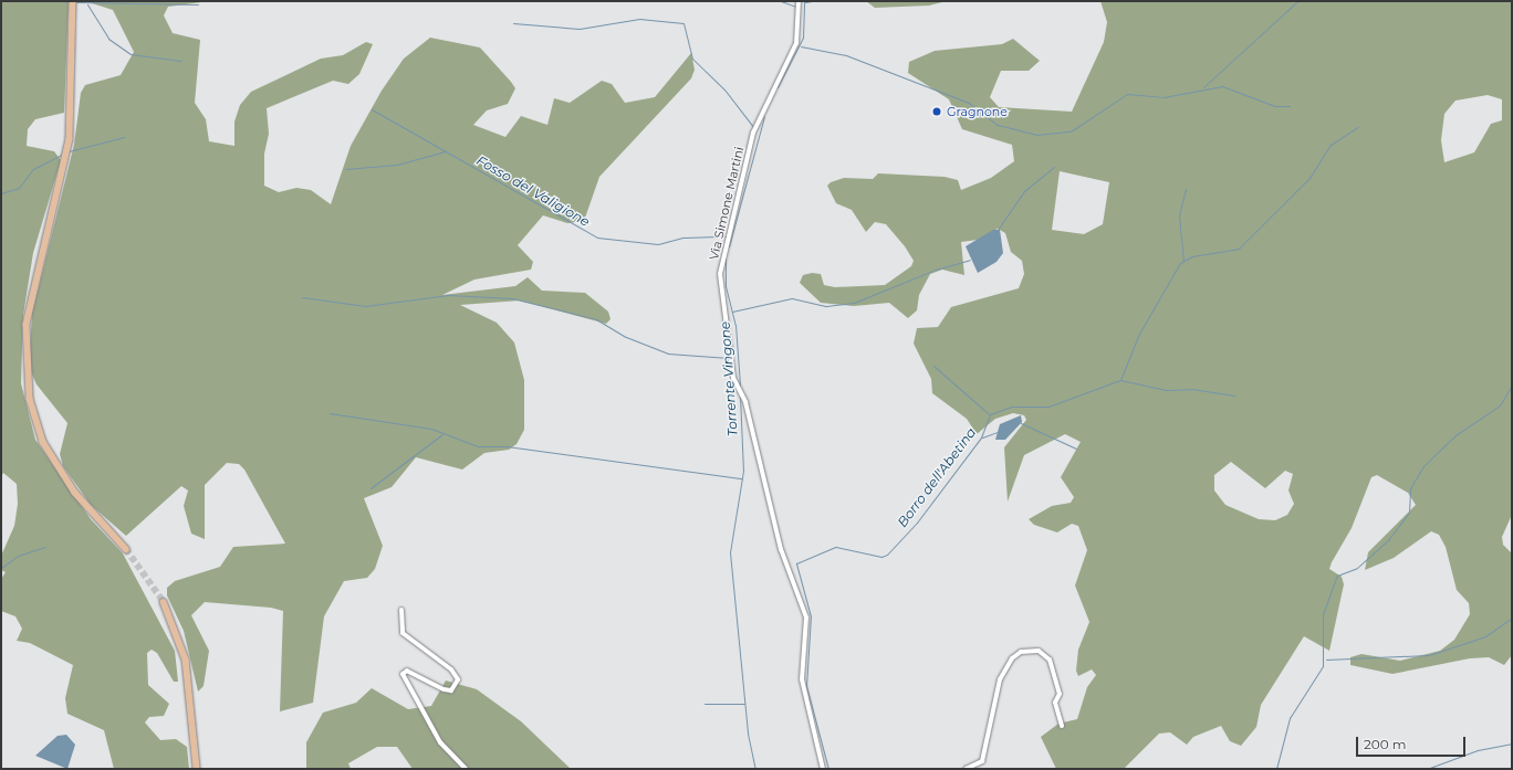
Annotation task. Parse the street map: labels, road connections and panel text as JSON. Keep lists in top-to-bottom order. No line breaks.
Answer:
{"streets":{"street":["Via Simone Martini"]},"water":["Fosso del Valigione","Torrente Vingone","Borro dell'Abetina"],"places":["Gragnone"],"scale_bar":"200 m"}
